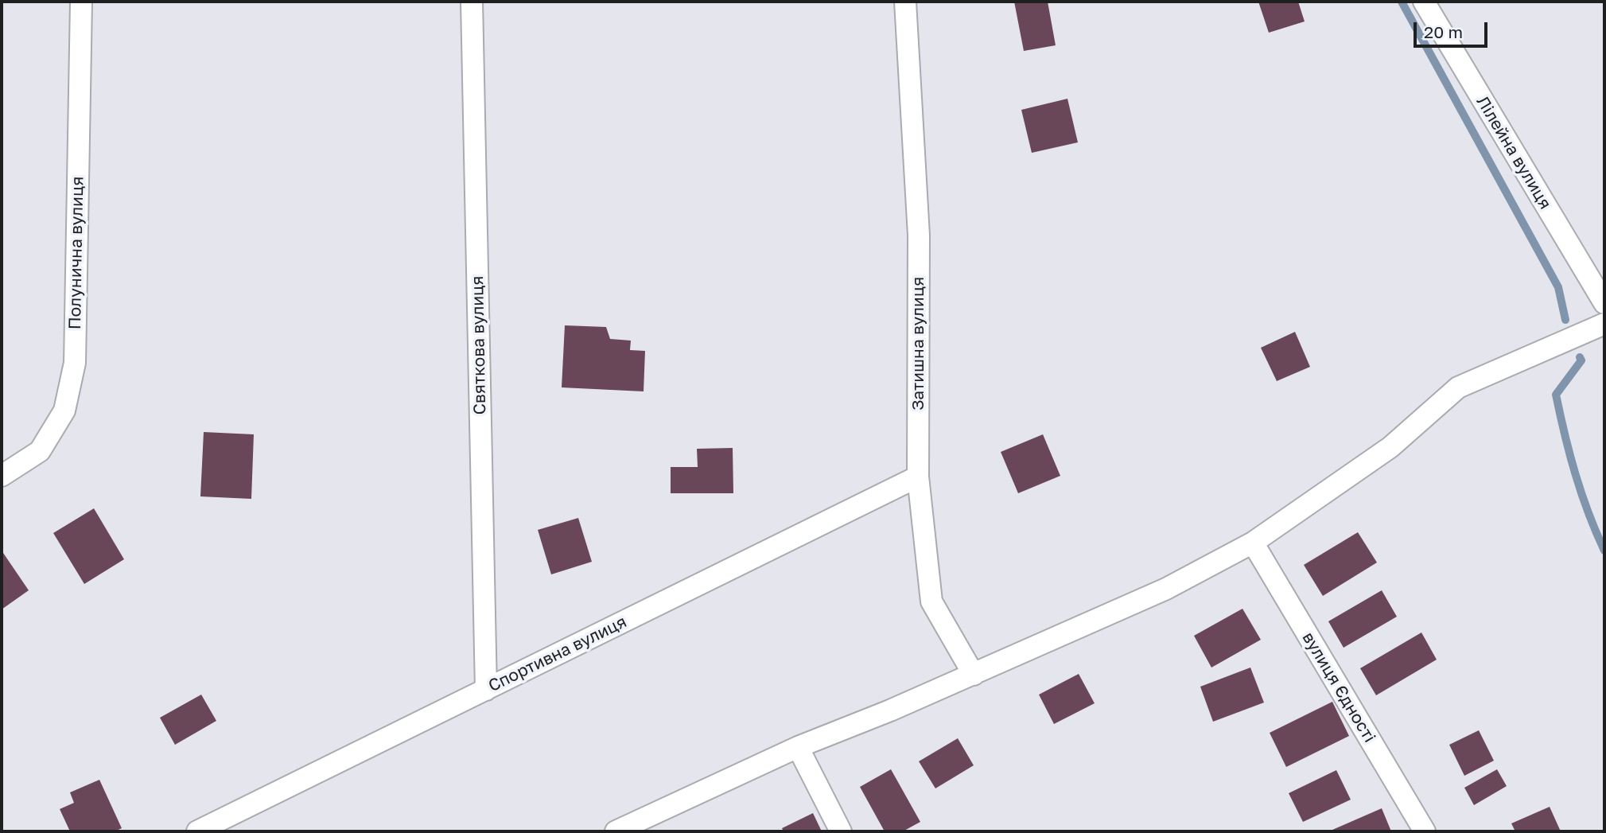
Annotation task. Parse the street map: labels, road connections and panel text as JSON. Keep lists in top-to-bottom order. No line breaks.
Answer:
{"streets":{"street":["Лілейна вулиця","Полунична вулиця","Затишна вулиця","Святкова вулиця","Спортивна вулиця","вулиця Єдності"]},"crossings":[["Затишна вулиця","Спортивна вулиця"],["Святкова вулиця","Спортивна вулиця"]],"scale_bar":"20 m"}
